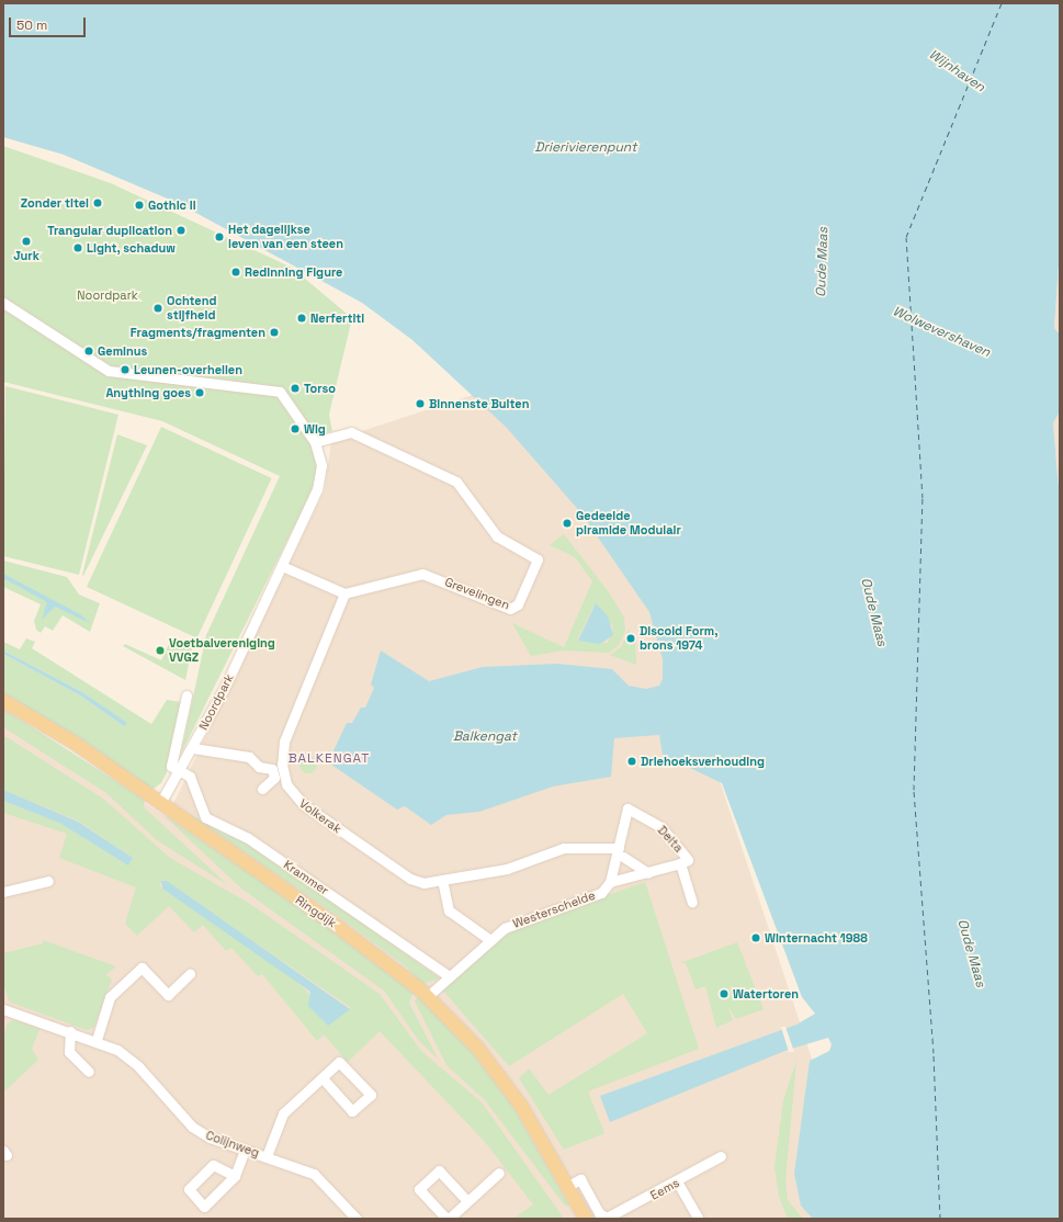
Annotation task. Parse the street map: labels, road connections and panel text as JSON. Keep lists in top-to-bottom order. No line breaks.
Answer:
{"streets":{"main road":["Ringdijk"],"street":["Grevelingen","Noordpark","Volkerak","Delta","Krammer","Westerschelde","Colijnweg","Eems"]},"crossings":[["Grevelingen","Noordpark"],["Grevelingen","Volkerak"],["Noordpark","Krammer"],["Noordpark","Ringdijk"],["Volkerak","Delta"],["Delta","Westerschelde"],["Krammer","Westerschelde"],["Westerschelde","Ringdijk"]],"districts":["BALKENGAT"],"water":["Wijnhaven","Drierivierenpunt","Oude Maas","Wolwevershaven","Balkengat"],"parks":["Noordpark"],"places":["Zonder titel","Gothic II","Trangular duplication","Het dagelijkse leven van een steen","Jurk","Light, schaduw","Redinning Figure","Ochtend stijfheid","Nerfertiti","Fragments/fragmenten","Geminus","Leunen-overhellen","Torso","Anything goes","Binnenste Buiten","Wig","Gedeelde piramide Modulair","Discoid Form, brons 1974","Voetbalvereniging VVGZ","Driehoeksverhouding","Winternacht 1988","Watertoren"],"scale_bar":"50 m"}
